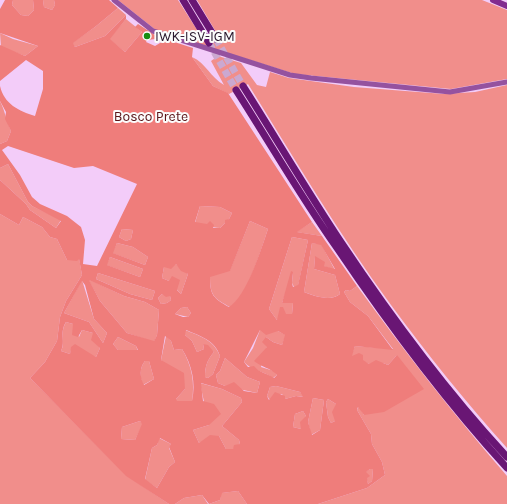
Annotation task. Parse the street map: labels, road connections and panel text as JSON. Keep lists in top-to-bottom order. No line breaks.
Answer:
{"parks":["Bosco Prete"],"places":["IWK-ISV-IGM"]}
